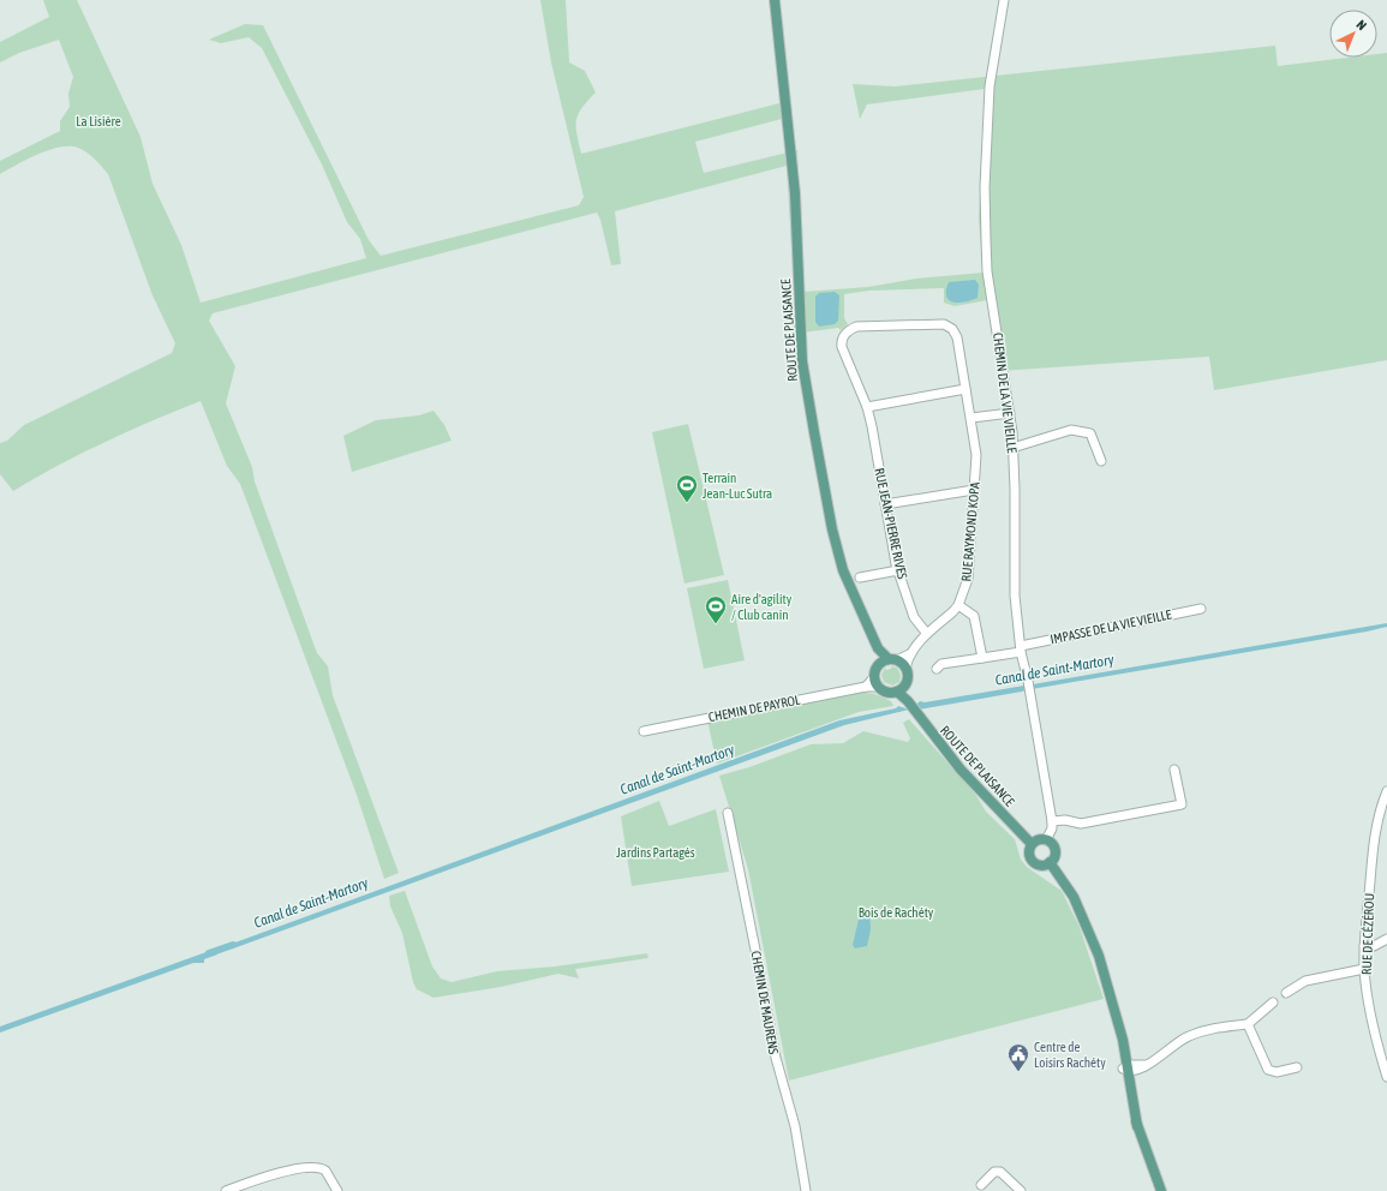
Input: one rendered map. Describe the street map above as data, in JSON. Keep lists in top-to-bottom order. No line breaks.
{"streets":{"main road":["ROUTE DE PLAISANCE"],"street":["CHEMIN DE LA VIE VIEILLE","RUE JEAN-PIERRE RIVES","RUE RAYMOND KOPA","IMPASSE DE LA VIE VIEILLE","CHEMIN DE PAYROL","RUE DE CÉZÉROU","CHEMIN DE MAURENS"]},"crossings":[["ROUTE DE PLAISANCE","CHEMIN DE LA VIE VIEILLE"],["ROUTE DE PLAISANCE","RUE RAYMOND KOPA"],["ROUTE DE PLAISANCE","CHEMIN DE PAYROL"],["CHEMIN DE LA VIE VIEILLE","IMPASSE DE LA VIE VIEILLE"],["RUE JEAN-PIERRE RIVES","RUE RAYMOND KOPA"],["RUE RAYMOND KOPA","CHEMIN DE PAYROL"]],"water":["Canal de Saint-Martory"],"parks":["La Lisière","Jardins Partagés","Bois de Rachéty"],"places":{"sports":["Terrain Jean-Luc Sutra","Aire d'agility / Club canin"],"public building":["Centre de Loisirs Rachéty"]},"north":"top right"}
